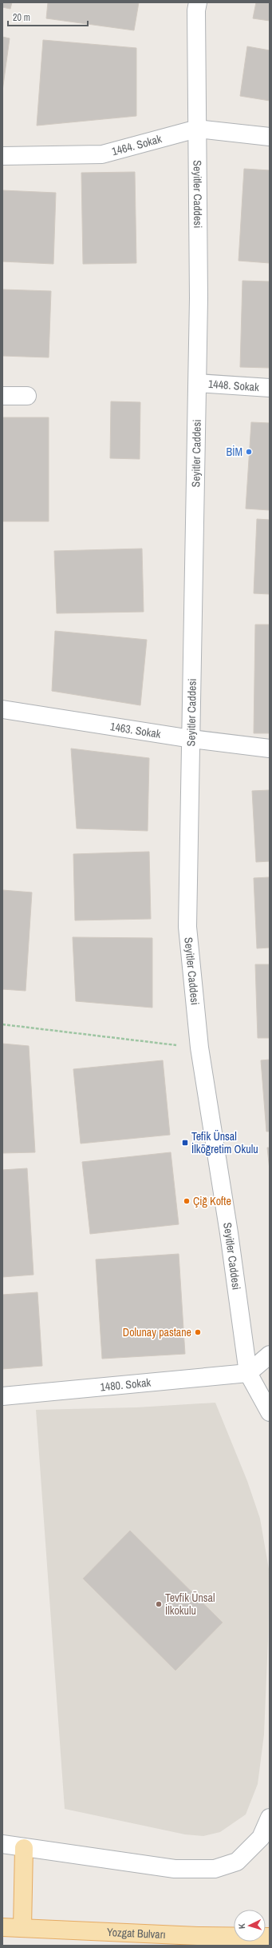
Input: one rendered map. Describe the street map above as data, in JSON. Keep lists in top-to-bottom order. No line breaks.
{"streets":{"main road":["Yozgat Bulvarı"],"street":["1464. Sokak","Seyitler Caddesi","1448. Sokak","1463. Sokak","1480. Sokak"]},"crossings":[["1464. Sokak","Seyitler Caddesi"],["Seyitler Caddesi","1448. Sokak"],["Seyitler Caddesi","1463. Sokak"],["Seyitler Caddesi","1480. Sokak"]],"places":{"other":["BİM","Çiğ Kofte","Dolunay pastane","Tevfik Ünsal İlkokulu"],"transit":["Tefik Ünsal İlköğretim Okulu"]},"scale_bar":"20 m","north":"left"}
